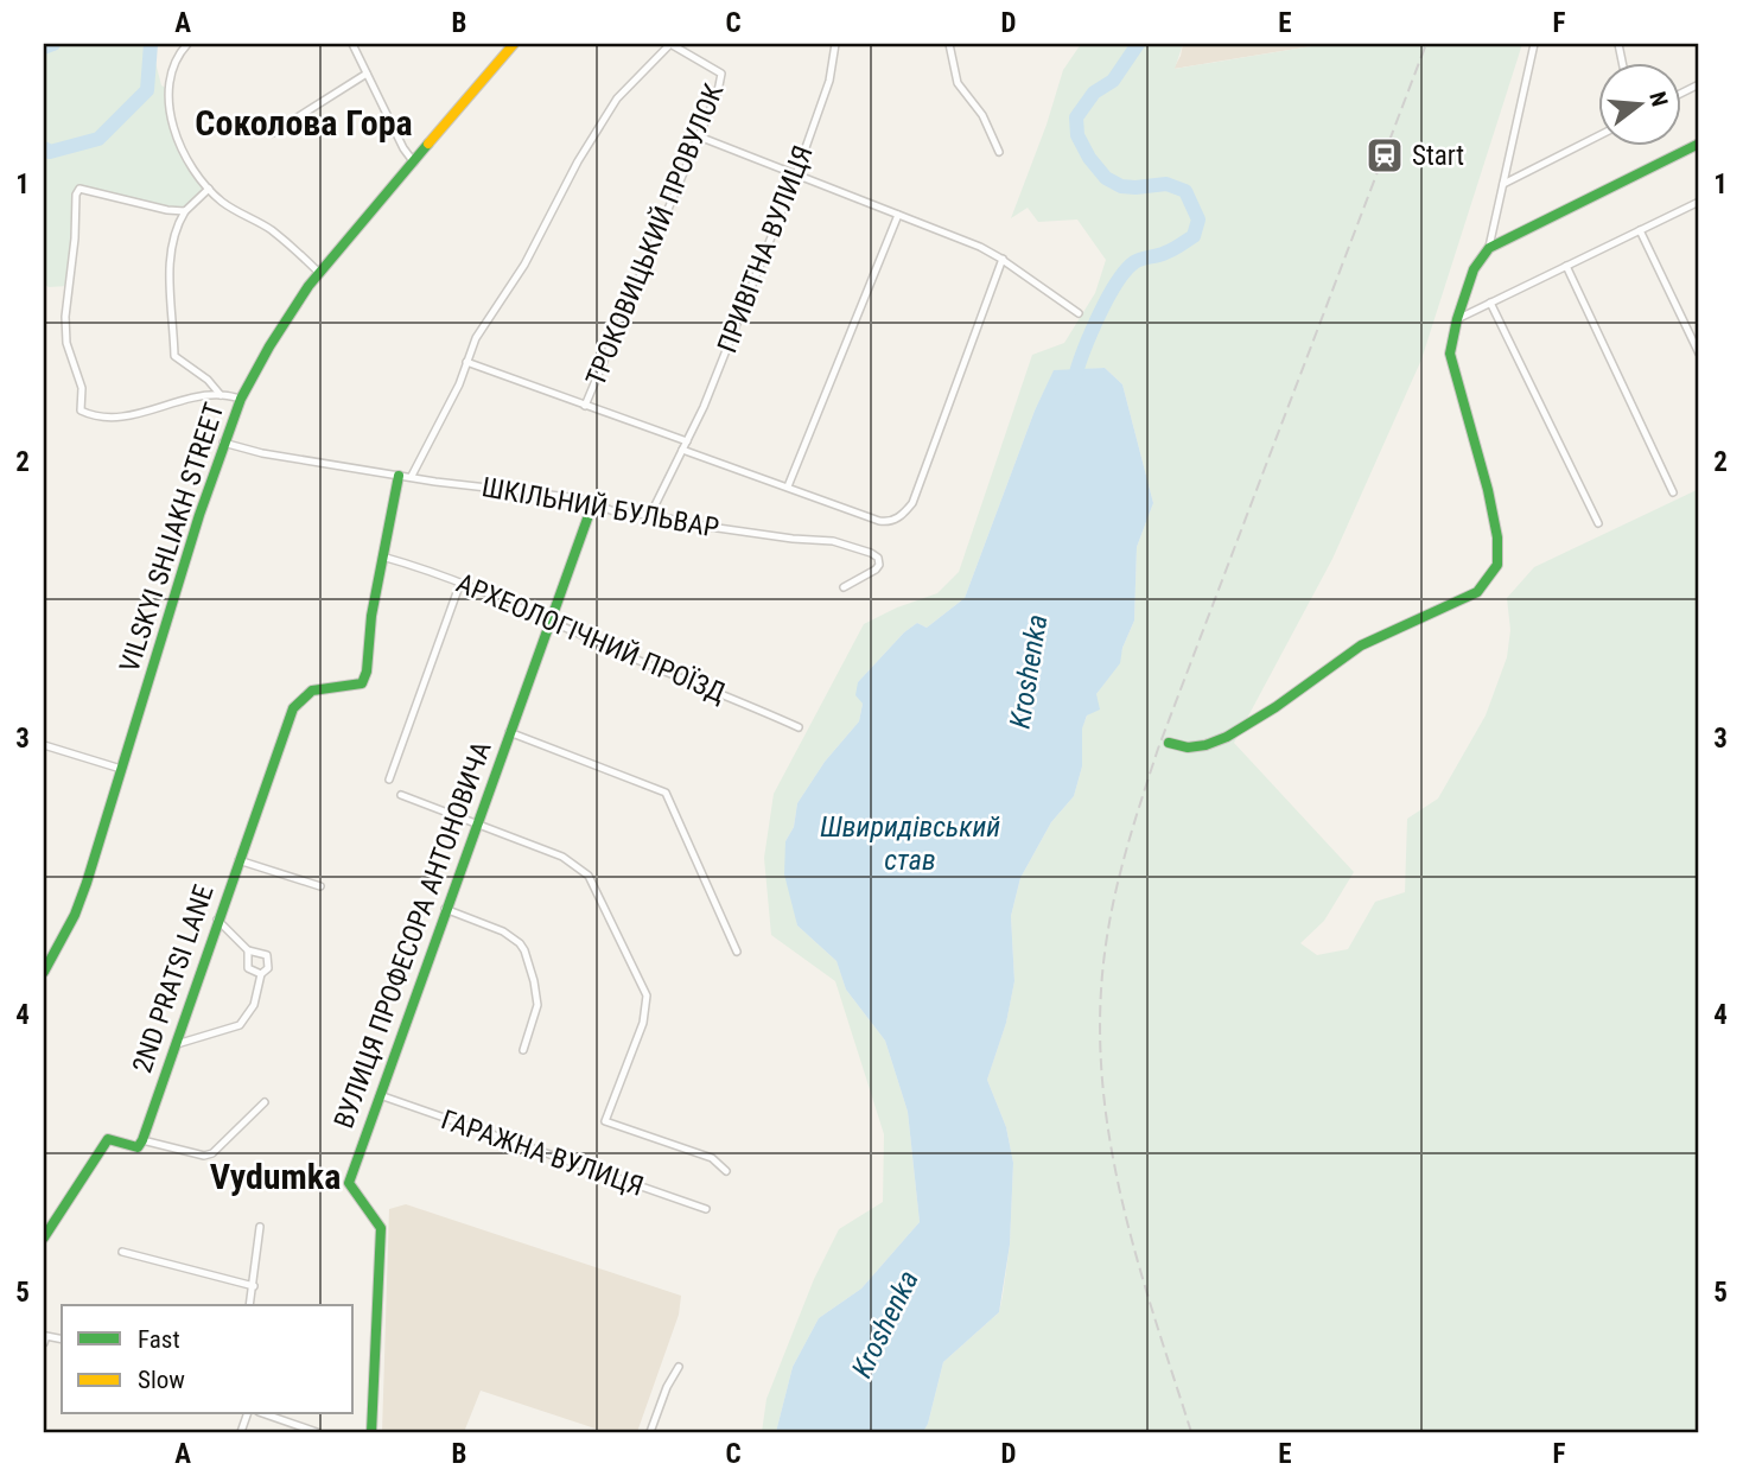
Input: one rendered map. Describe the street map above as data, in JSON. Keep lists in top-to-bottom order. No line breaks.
{"streets":{"street":["ТРОКОВИЦЬКИЙ ПРОВУЛОК","ПРИВІТНА ВУЛИЦЯ","ШКІЛЬНИЙ БУЛЬВАР","VILSKYI SHLIAKH STREET","АРХЕОЛОГІЧНИЙ ПРОЇЗД","ВУЛИЦЯ ПРОФЕСОРА АНТОНОВИЧА","2ND PRATSI LANE","ГАРАЖНА ВУЛИЦЯ"]},"crossings":[["ШКІЛЬНИЙ БУЛЬВАР","VILSKYI SHLIAKH STREET"],["ШКІЛЬНИЙ БУЛЬВАР","ВУЛИЦЯ ПРОФЕСОРА АНТОНОВИЧА"],["АРХЕОЛОГІЧНИЙ ПРОЇЗД","ВУЛИЦЯ ПРОФЕСОРА АНТОНОВИЧА"],["АРХЕОЛОГІЧНИЙ ПРОЇЗД","2ND PRATSI LANE"],["ВУЛИЦЯ ПРОФЕСОРА АНТОНОВИЧА","ГАРАЖНА ВУЛИЦЯ"]],"districts":["Соколова Гора","Vydumka"],"water":["Kroshenka","Швиридівський став"],"places":{"station":["Start"]},"legend":["Fast","Slow"],"north":"right","grid":{"columns":["A","B","C","D","E","F"],"rows":["1","2","3","4","5"]}}
